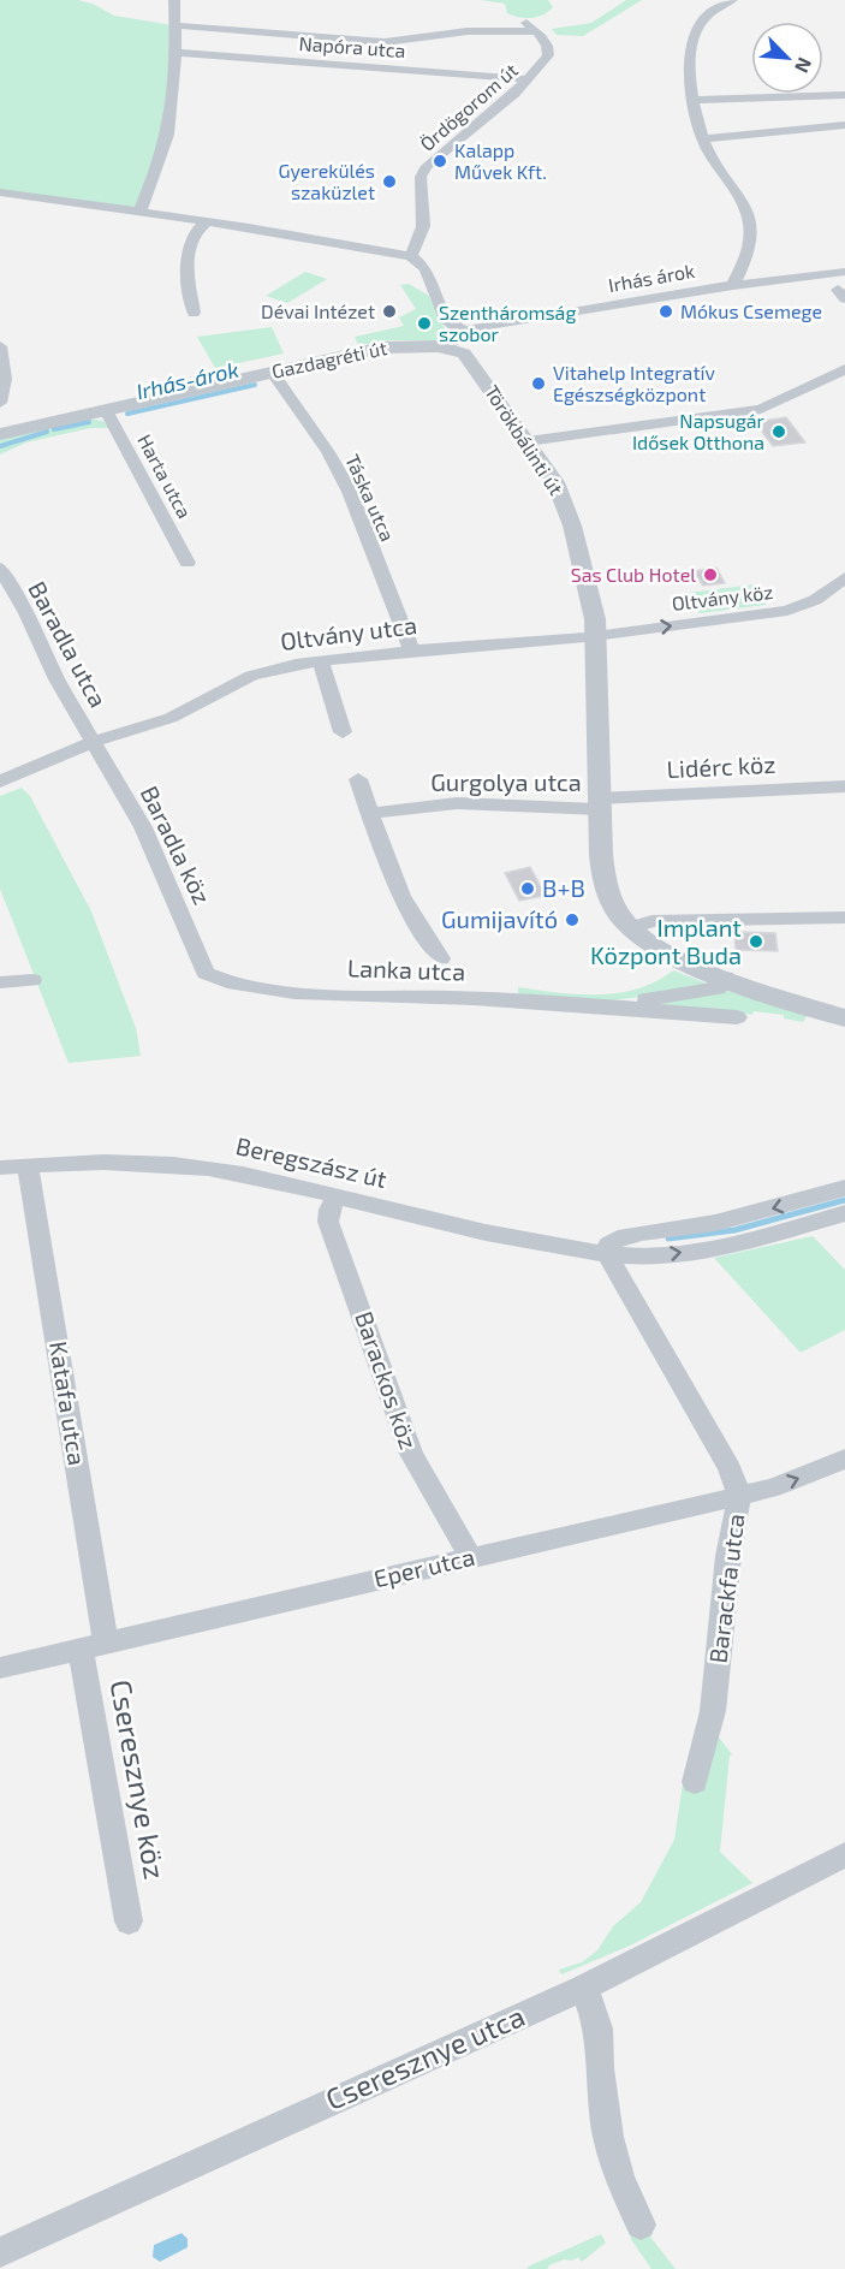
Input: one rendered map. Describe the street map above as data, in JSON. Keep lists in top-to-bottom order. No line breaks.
{"streets":{"street":["Napóra utca","Ördögorom út","Irhás árok","Gazdagréti út","Törökbálinti út","Harta utca","Táska utca","Oltvány köz","Oltvány utca","Baradla utca","Lidérc köz","Gurgolya utca","Baradla köz","Lanka utca","Beregszász út","Barackos köz","Katafa utca","Eper utca","Barackfa utca","Cseresznye köz","Cseresznye utca"]},"crossings":[["Napóra utca","Ördögorom út"],["Gazdagréti út","Törökbálinti út"],["Gazdagréti út","Harta utca"],["Gazdagréti út","Táska utca"],["Törökbálinti út","Oltvány köz"],["Törökbálinti út","Oltvány utca"],["Törökbálinti út","Lidérc köz"],["Törökbálinti út","Gurgolya utca"],["Törökbálinti út","Lanka utca"],["Táska utca","Oltvány utca"],["Oltvány köz","Oltvány utca"],["Oltvány utca","Baradla utca"],["Oltvány utca","Baradla köz"],["Baradla utca","Baradla köz"],["Lidérc köz","Gurgolya utca"],["Baradla köz","Lanka utca"],["Beregszász út","Barackos köz"],["Beregszász út","Katafa utca"],["Beregszász út","Barackfa utca"],["Barackos köz","Eper utca"],["Katafa utca","Eper utca"],["Katafa utca","Cseresznye köz"],["Eper utca","Barackfa utca"],["Eper utca","Cseresznye köz"]],"one_way":["Oltvány köz"],"water":["Irhás-árok"],"places":["Kalapp Művek Kft.","Gyerekülés szaküzlet","Dévai Intézet","Mókus Csemege","Szentháromság szobor","Vitahelp Integratív Egészségközpont","Napsugár Idősek Otthona","Sas Club Hotel","B+B","Gumijavító","Implant Központ Buda"],"north":"bottom right"}
